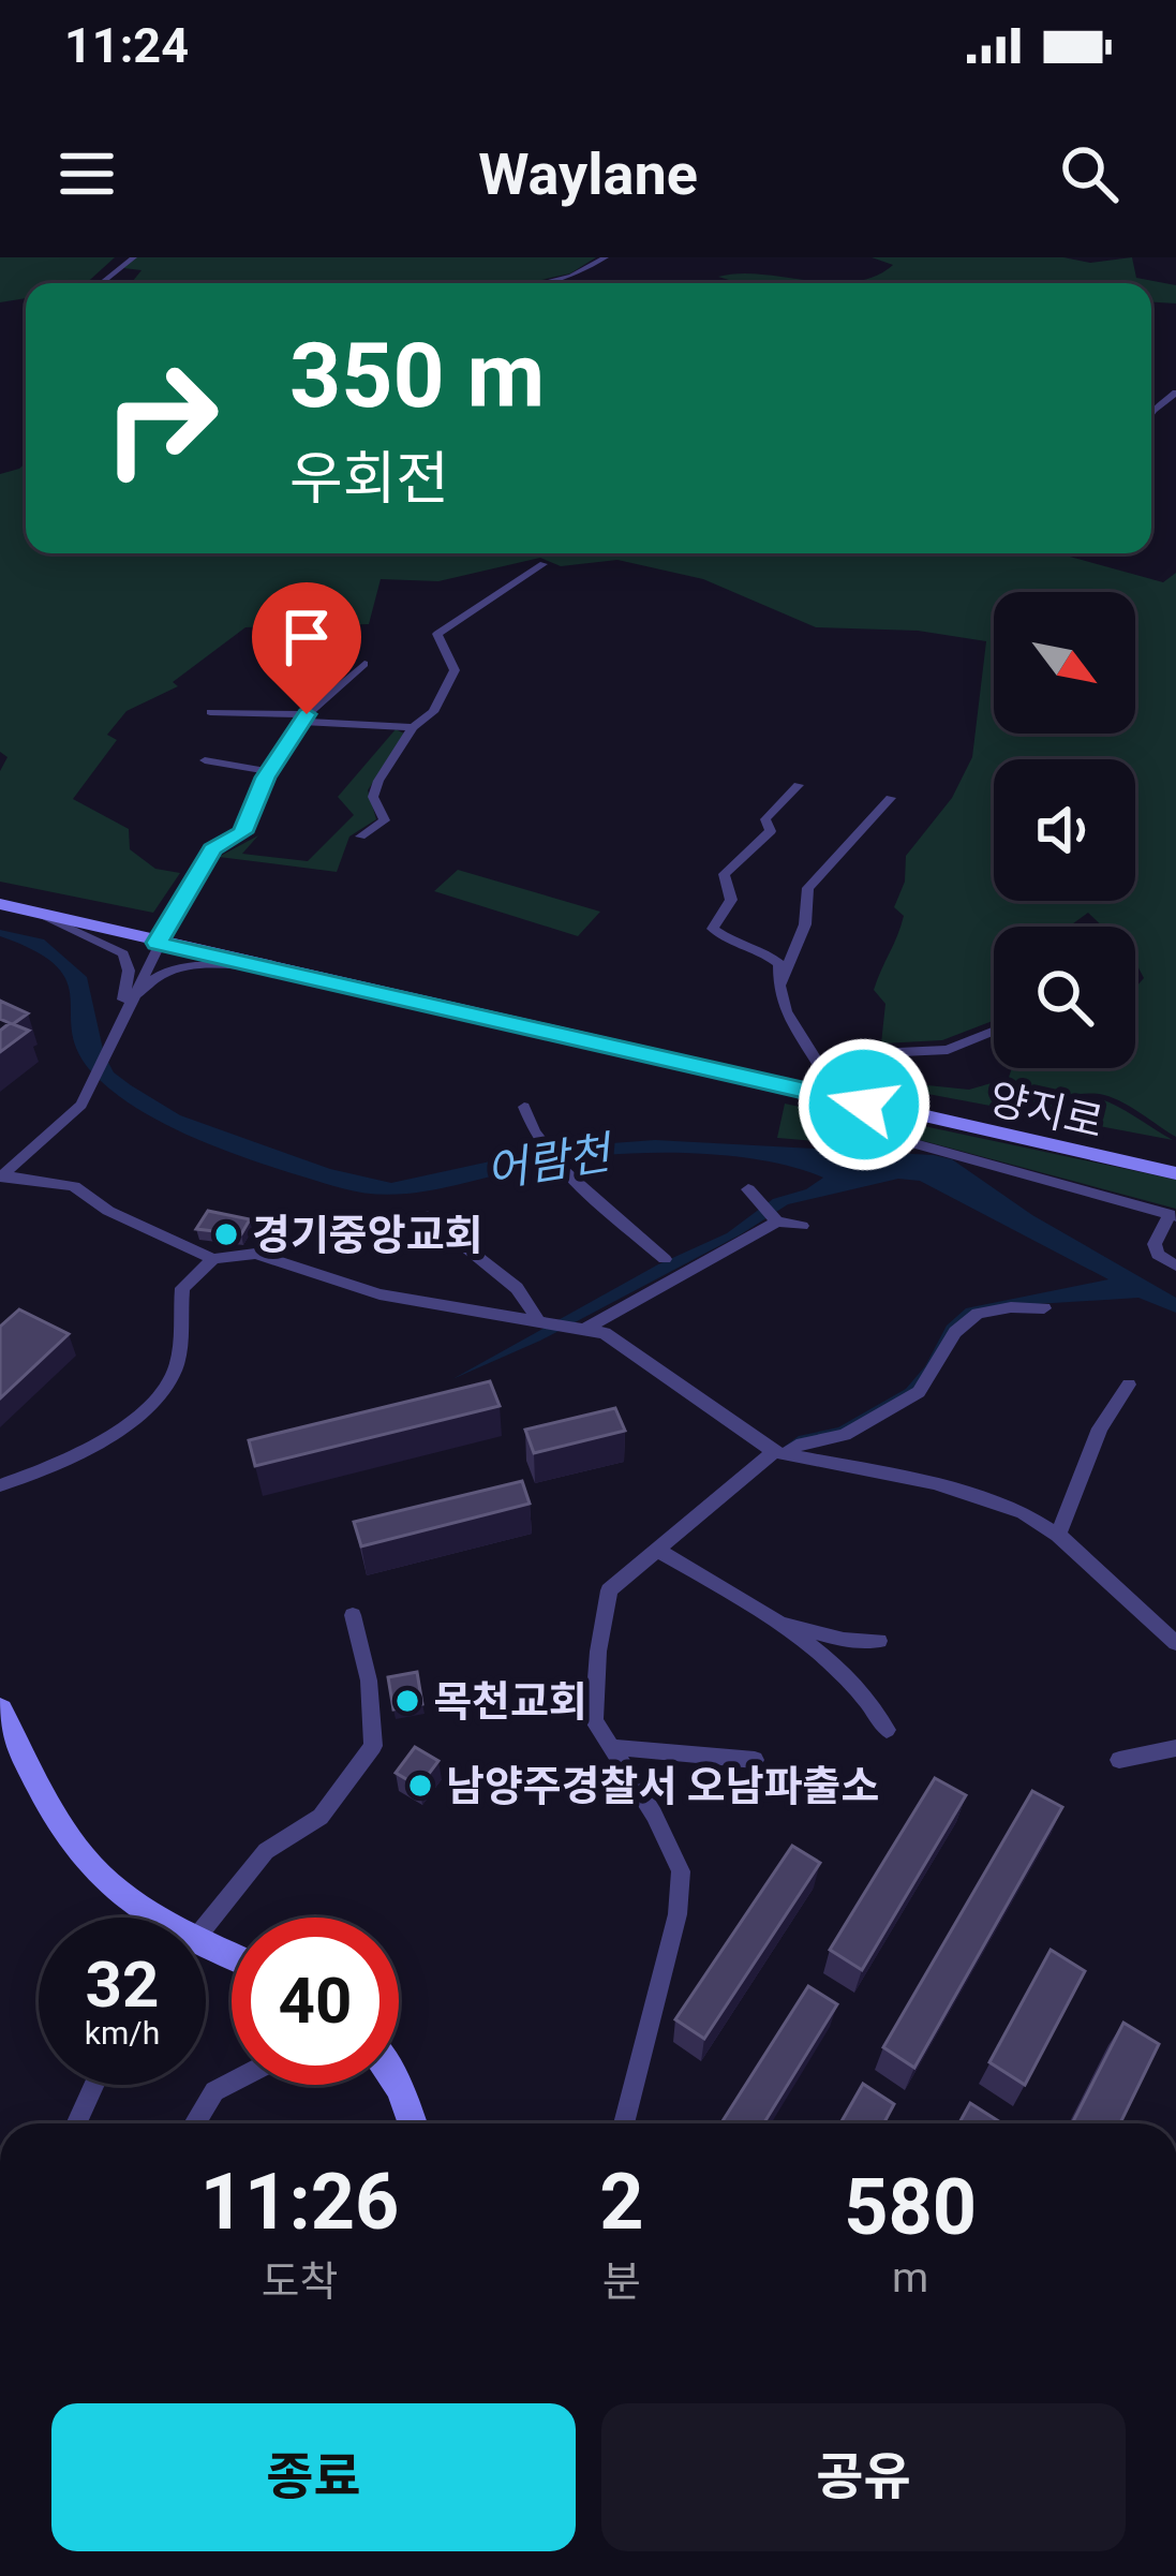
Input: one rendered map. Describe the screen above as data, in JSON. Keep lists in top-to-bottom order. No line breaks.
{"streets":{"street":["양지로"]},"water":["어람천"],"places":["경기중앙교회","목천교회","남양주경찰서 오남파출소"],"north":"bottom right","page":{"status":"11:24","header":"Waylane","turn":["350 m","우회전"],"speed":"32 km/h","limit":"40","eta":["11:26","도착","2","분","580","m"],"buttons":["종료","공유"]}}
